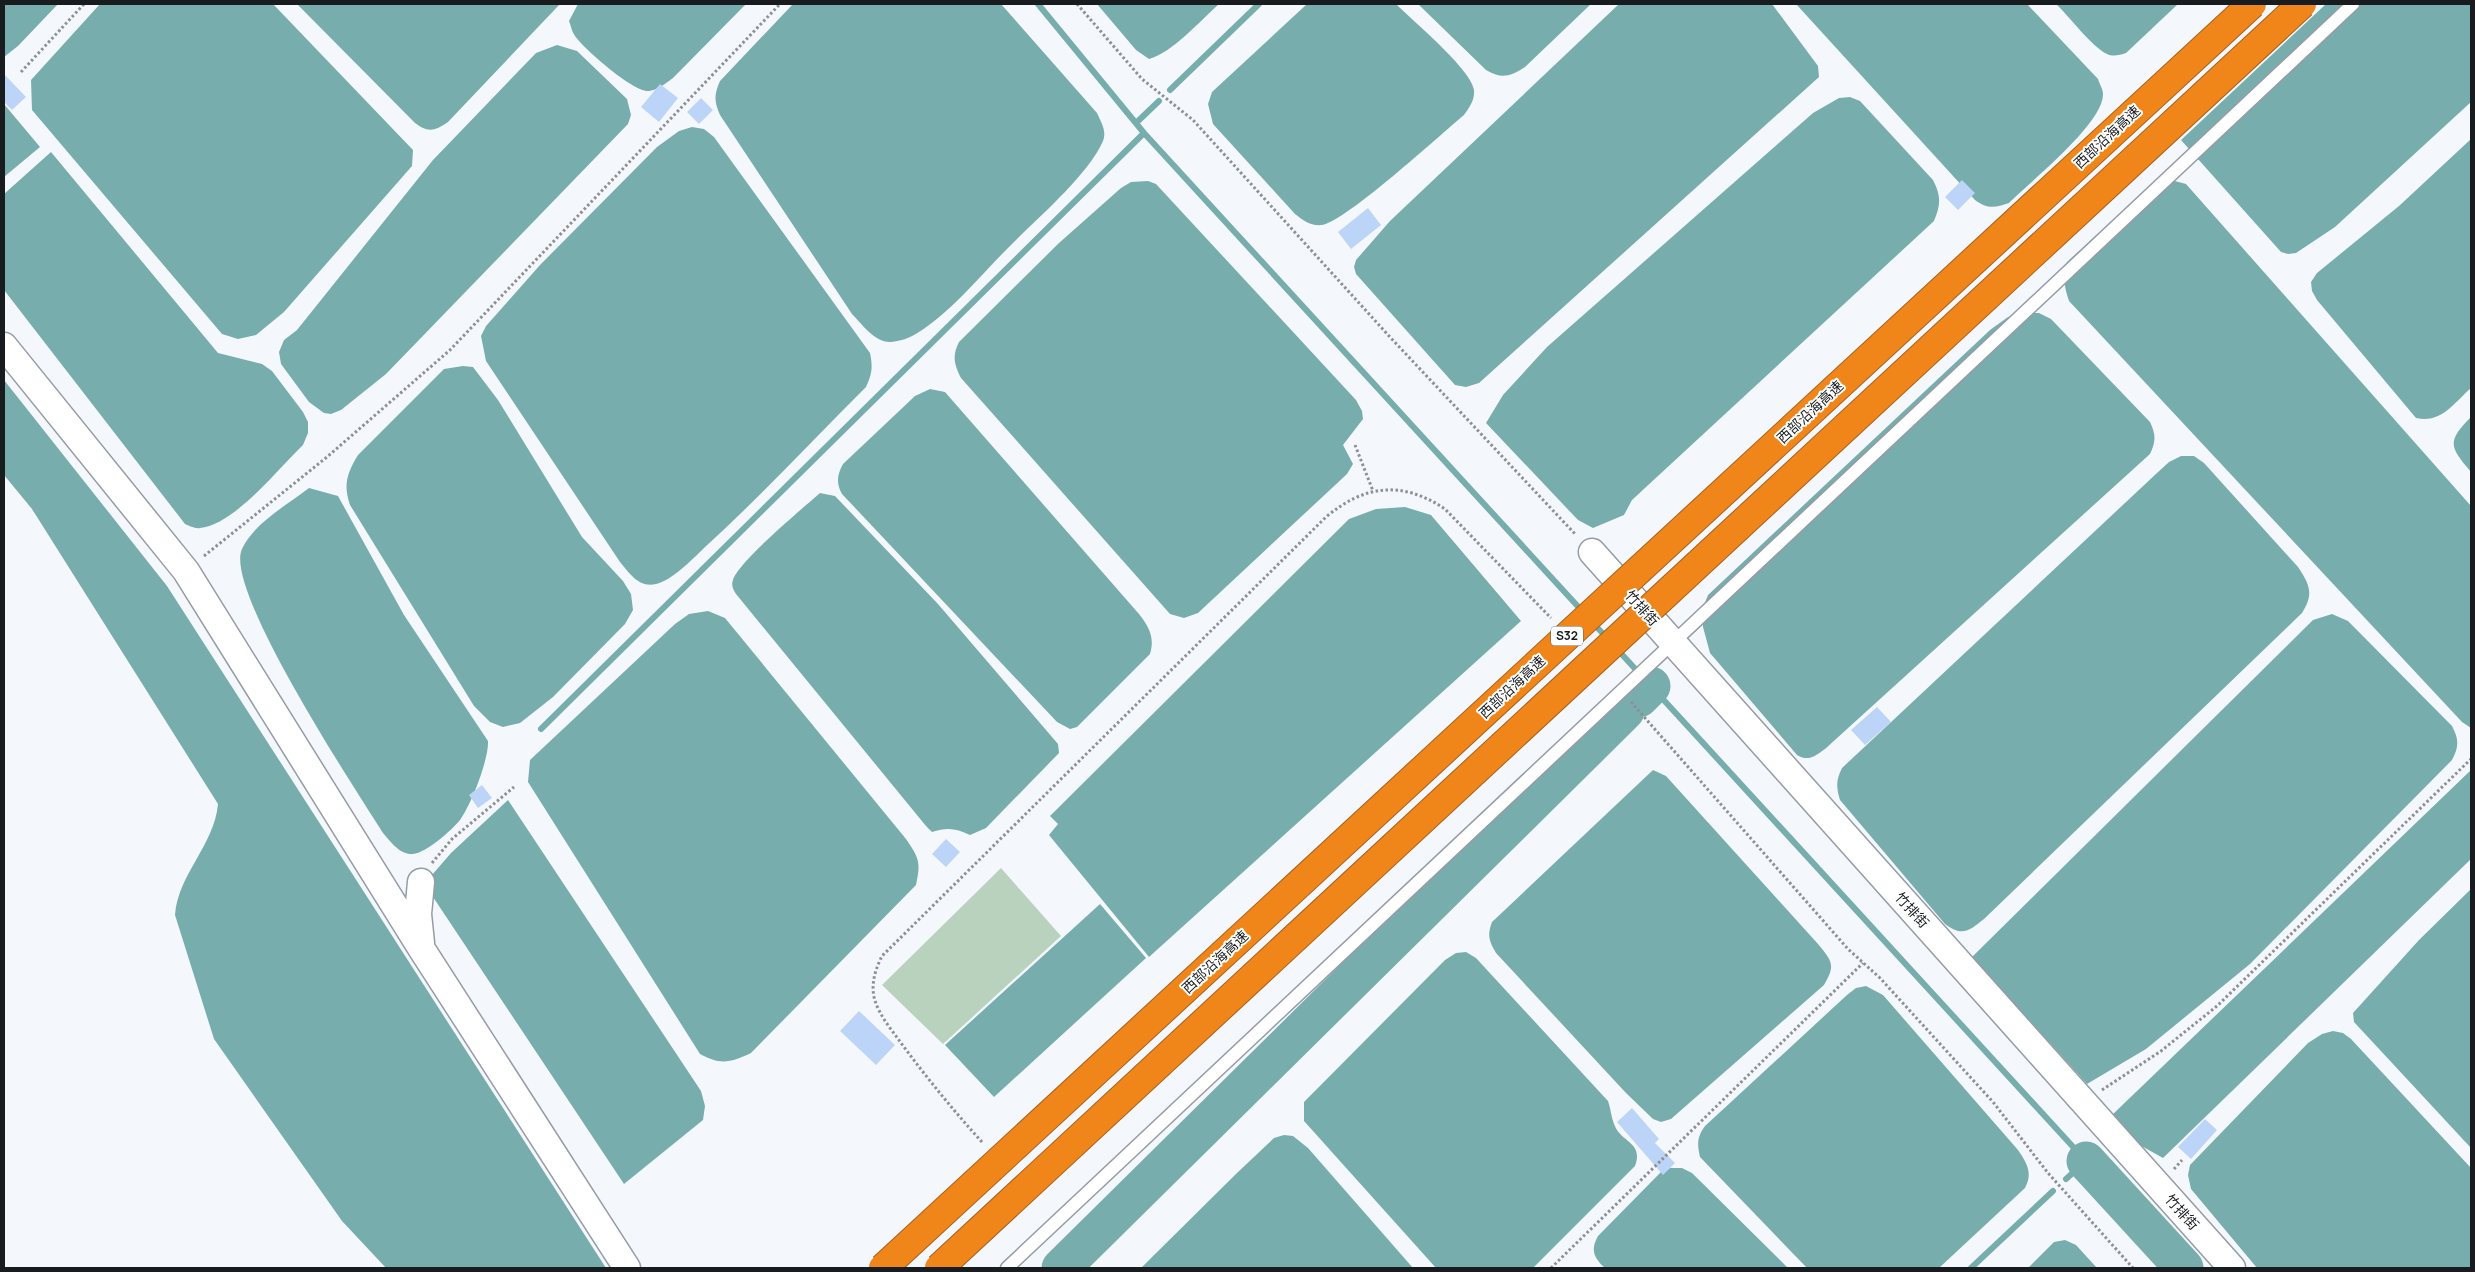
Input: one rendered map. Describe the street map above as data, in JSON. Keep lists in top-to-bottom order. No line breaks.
{"streets":{"highway":["西部沿海高速","S32"],"street":["竹排街"]}}
